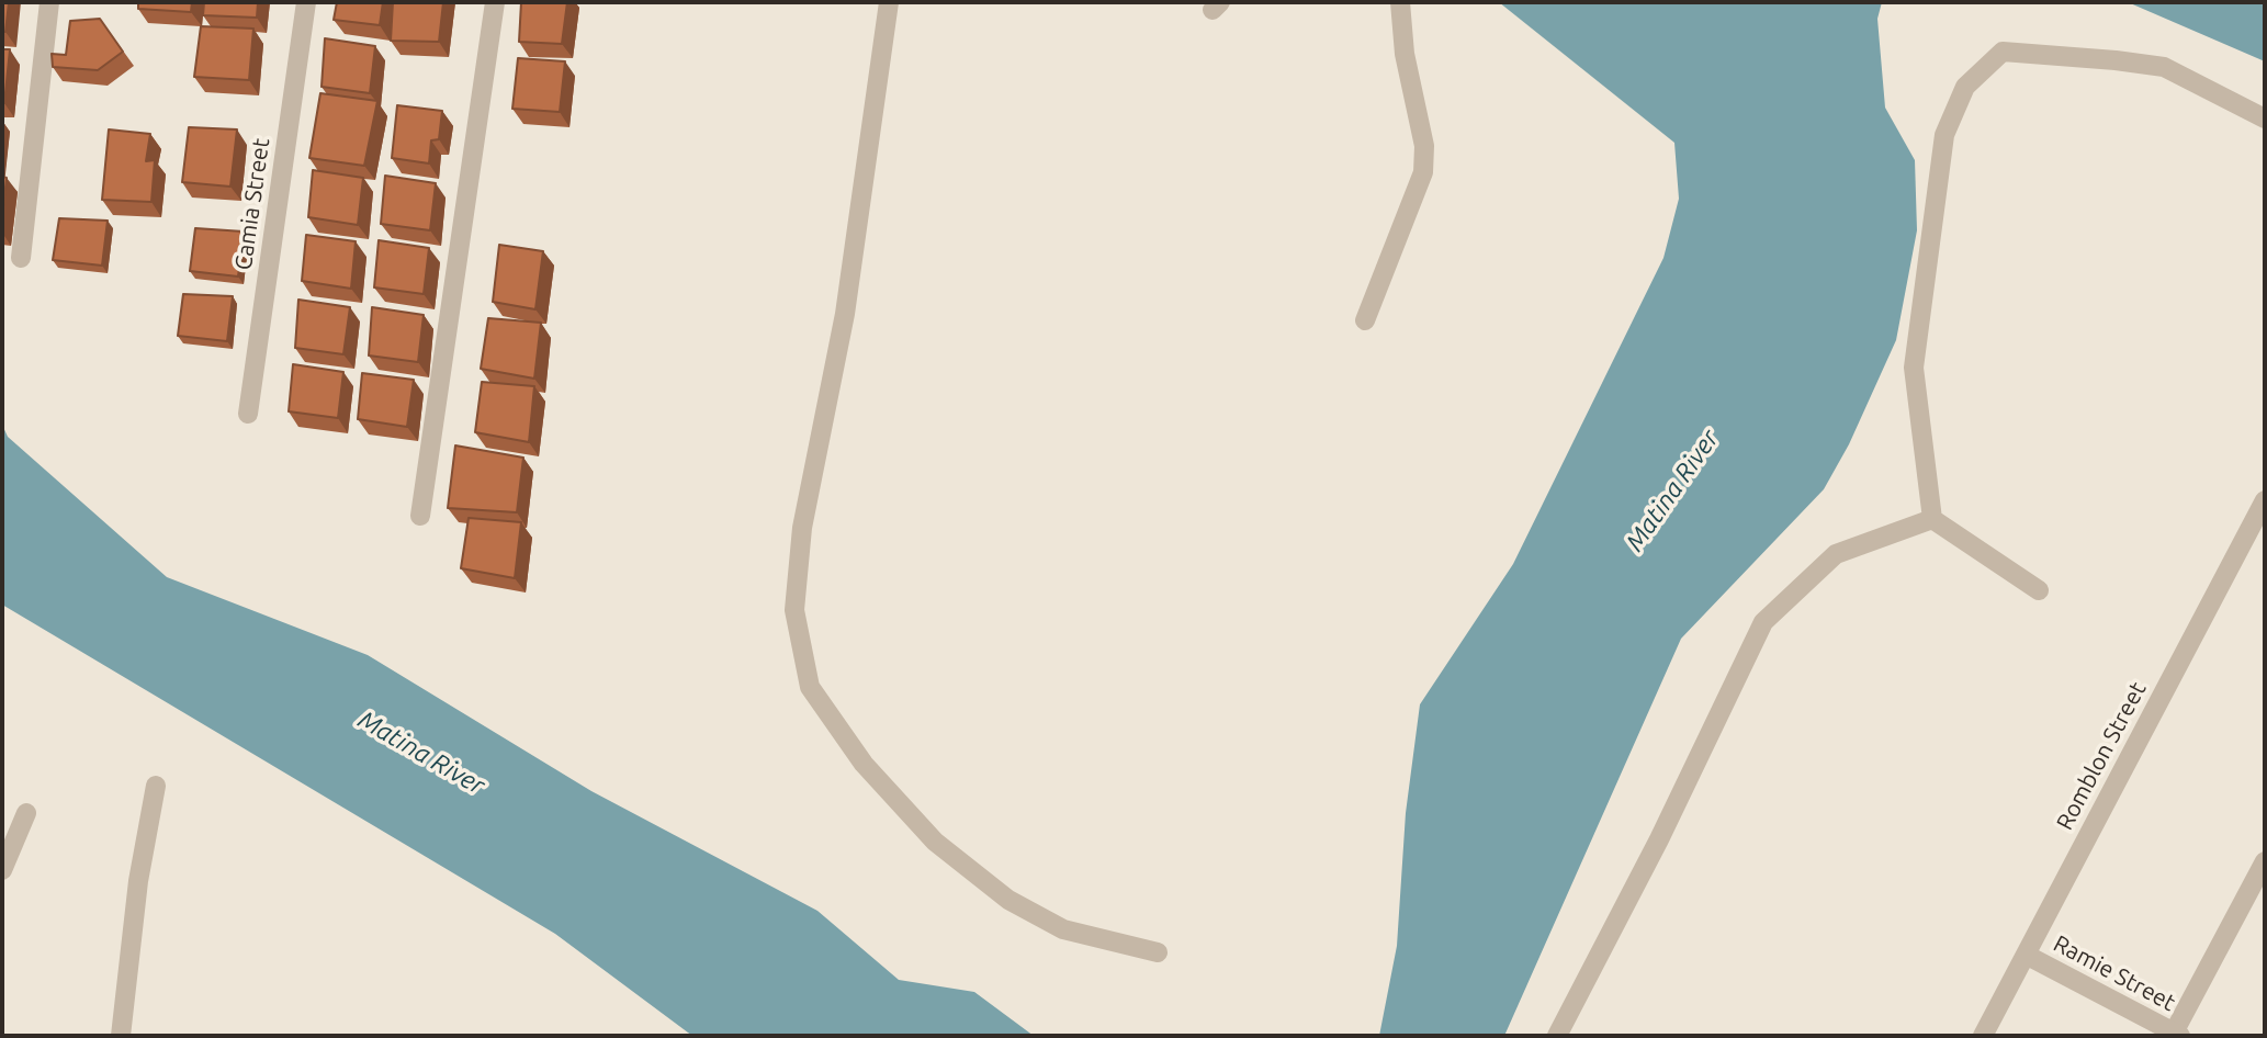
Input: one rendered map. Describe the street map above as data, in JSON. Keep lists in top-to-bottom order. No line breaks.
{"streets":{"street":["Camia Street","Romblon Street","Ramie Street"]},"crossings":[["Romblon Street","Ramie Street"]],"water":["Matina River"]}
